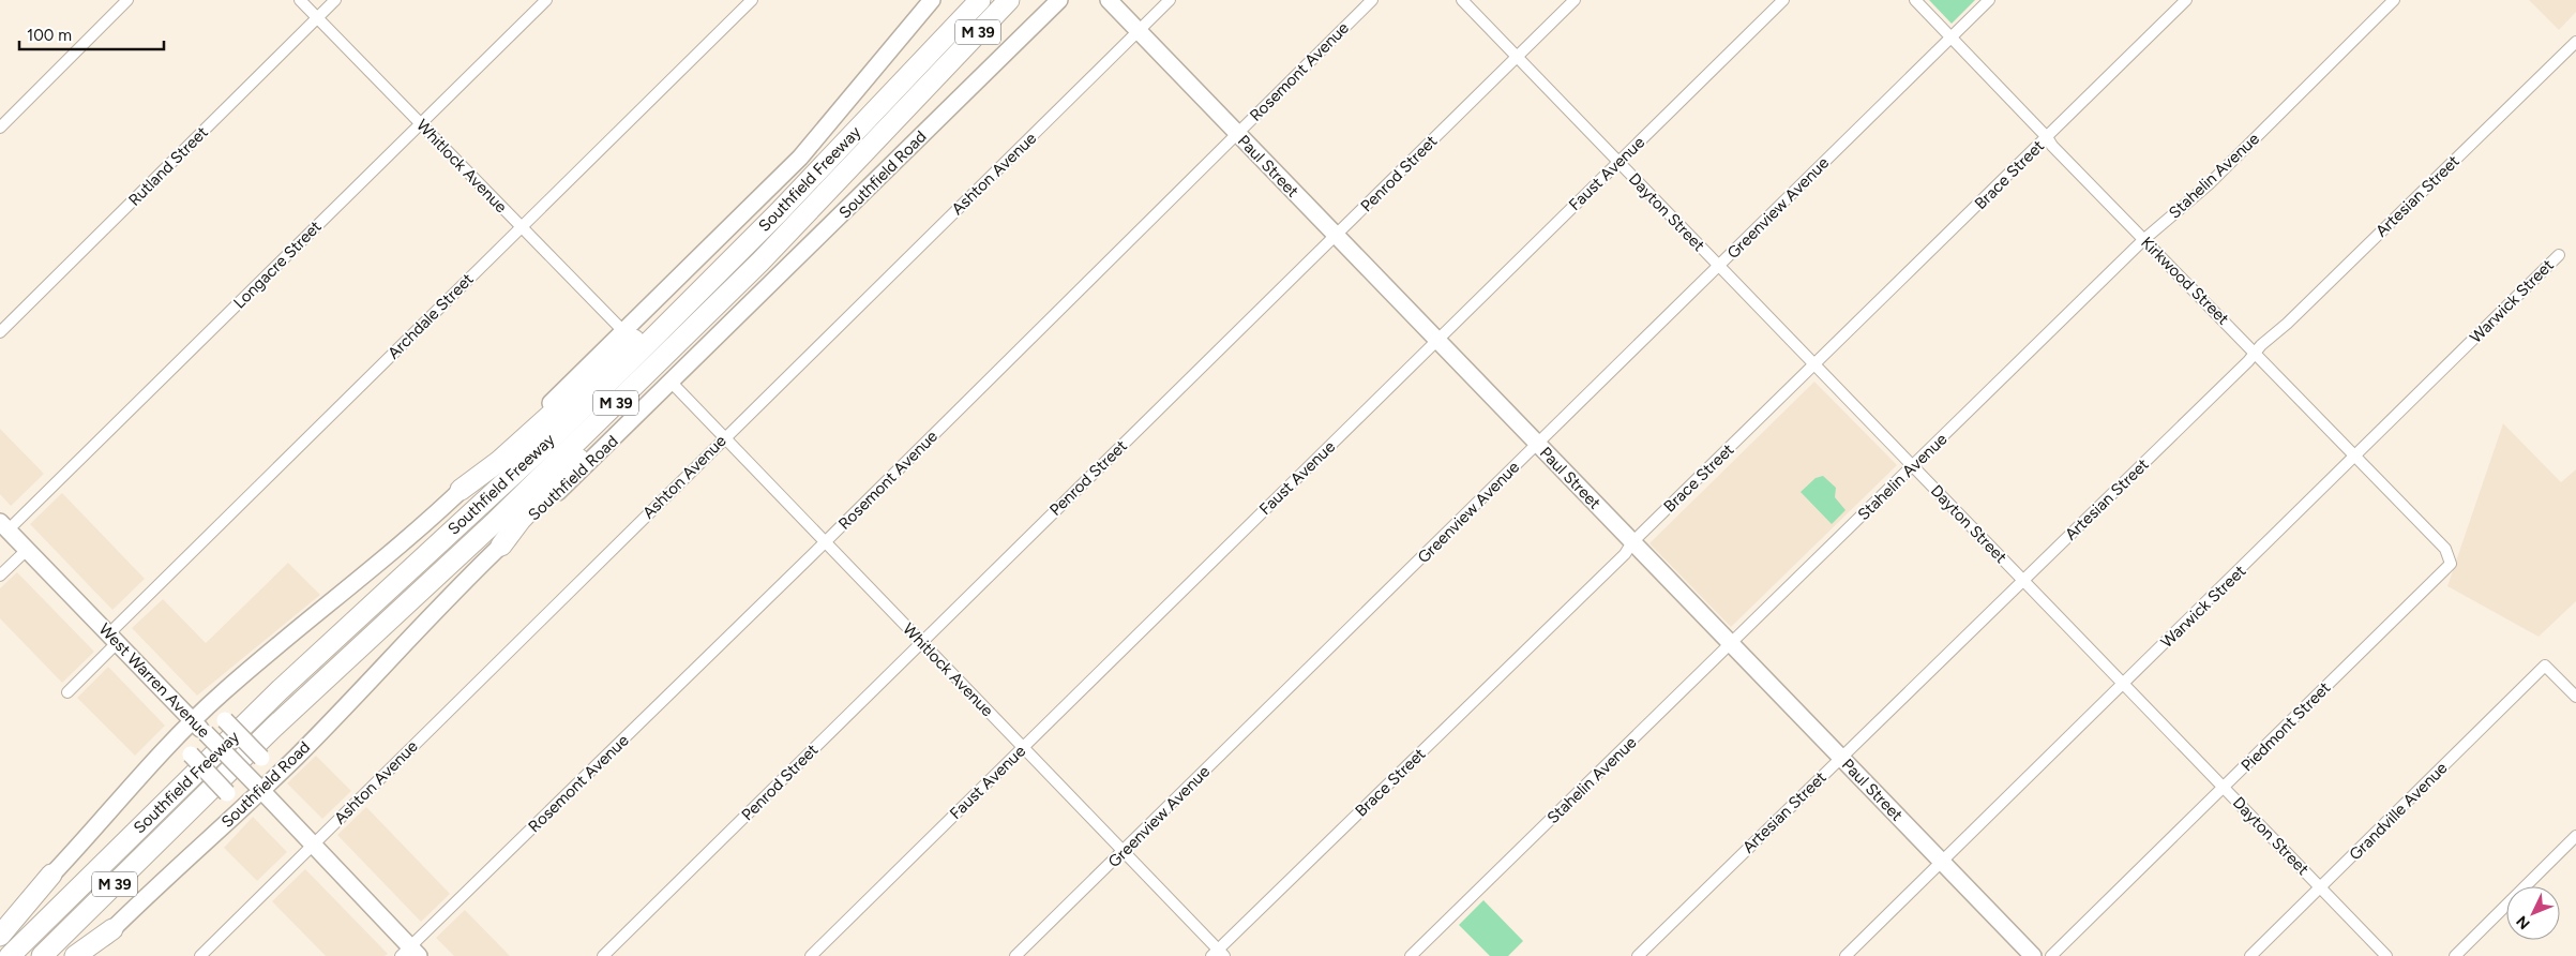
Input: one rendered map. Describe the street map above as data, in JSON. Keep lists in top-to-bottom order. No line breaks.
{"streets":{"highway":["M 39","Southfield Freeway"],"main road":["Paul Street","Southfield Road","West Warren Avenue"],"street":["Rosemont Avenue","Rutland Street","Whitlock Avenue","Ashton Avenue","Penrod Street","Faust Avenue","Brace Street","Stahelin Avenue","Artesian Street","Greenview Avenue","Dayton Street","Longacre Street","Kirkwood Street","Warwick Street","Archdale Street","Piedmont Street","Grandville Avenue"]},"crossings":[["Rosemont Avenue","Whitlock Avenue"],["Rosemont Avenue","Paul Street"],["Rosemont Avenue","West Warren Avenue"],["Rutland Street","Whitlock Avenue"],["Whitlock Avenue","Ashton Avenue"],["Whitlock Avenue","Penrod Street"],["Whitlock Avenue","Faust Avenue"],["Whitlock Avenue","Southfield Road"],["Whitlock Avenue","Brace Street"],["Whitlock Avenue","Greenview Avenue"],["Whitlock Avenue","Longacre Street"],["Whitlock Avenue","Archdale Street"],["Paul Street","Ashton Avenue"],["Paul Street","Penrod Street"],["Paul Street","Faust Avenue"],["Paul Street","Brace Street"],["Paul Street","Stahelin Avenue"],["Paul Street","Artesian Street"],["Paul Street","Greenview Avenue"],["Paul Street","Warwick Street"],["Ashton Avenue","West Warren Avenue"],["Penrod Street","Dayton Street"],["Faust Avenue","Dayton Street"],["Southfield Road","West Warren Avenue"],["Brace Street","Dayton Street"],["Brace Street","Kirkwood Street"],["Stahelin Avenue","Dayton Street"],["Stahelin Avenue","Kirkwood Street"],["Artesian Street","Dayton Street"],["Artesian Street","Kirkwood Street"],["Greenview Avenue","Dayton Street"],["Greenview Avenue","Kirkwood Street"],["Dayton Street","Warwick Street"],["Dayton Street","Piedmont Street"],["Dayton Street","Grandville Avenue"],["Longacre Street","West Warren Avenue"],["Kirkwood Street","Warwick Street"],["Kirkwood Street","Piedmont Street"],["Archdale Street","West Warren Avenue"]],"scale_bar":"100 m","north":"bottom left"}
